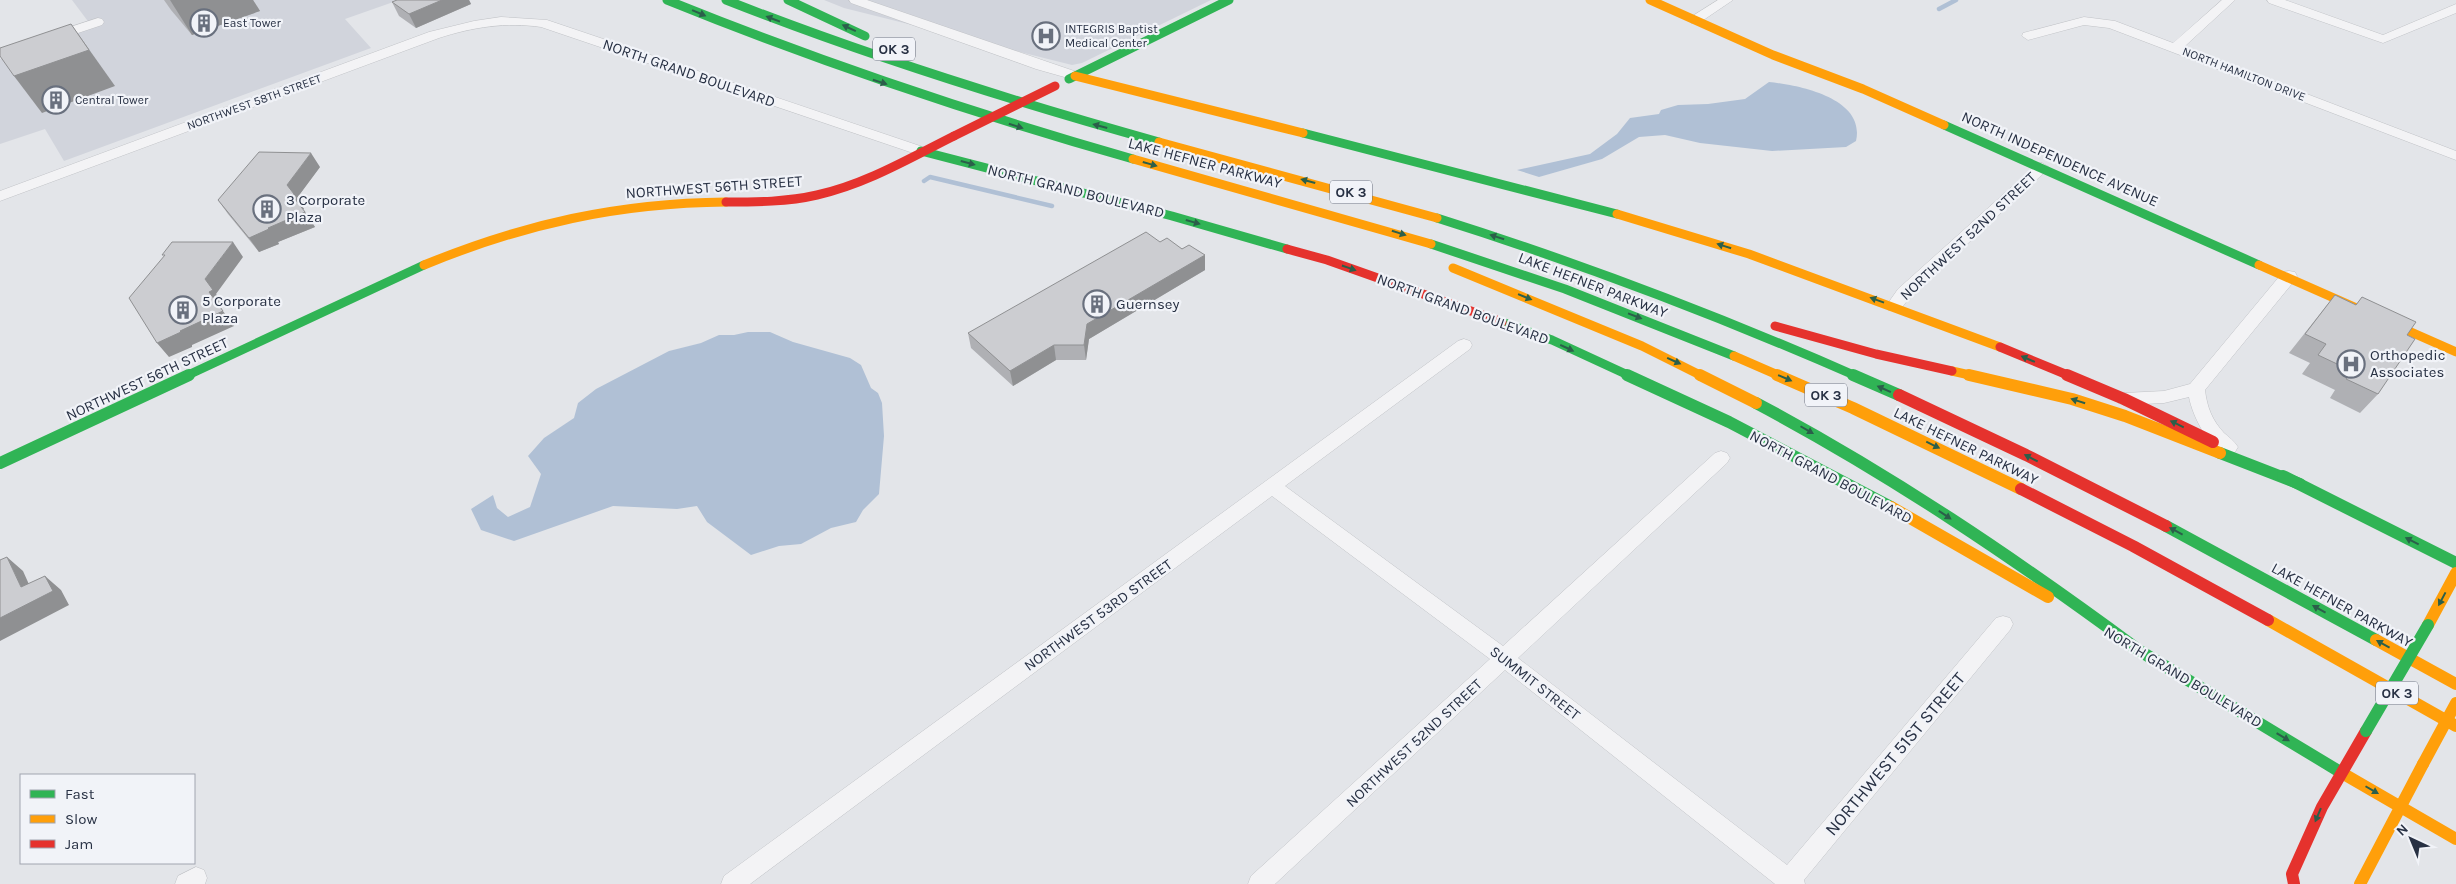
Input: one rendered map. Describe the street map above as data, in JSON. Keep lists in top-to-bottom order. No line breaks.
{"streets":{"main road":["OK 3","NORTH GRAND BOULEVARD","NORTH INDEPENDENCE AVENUE","LAKE HEFNER PARKWAY","NORTHWEST 56TH STREET"],"street":["NORTH HAMILTON DRIVE","NORTHWEST 58TH STREET","NORTHWEST 52ND STREET","NORTHWEST 53RD STREET","SUMMIT STREET","NORTHWEST 51ST STREET"]},"crossings":[["OK 3","LAKE HEFNER PARKWAY"],["NORTH GRAND BOULEVARD","NORTHWEST 58TH STREET"],["NORTH GRAND BOULEVARD","NORTHWEST 56TH STREET"],["NORTH INDEPENDENCE AVENUE","NORTHWEST 52ND STREET"],["NORTHWEST 52ND STREET","SUMMIT STREET"],["NORTHWEST 53RD STREET","SUMMIT STREET"],["SUMMIT STREET","NORTHWEST 51ST STREET"]],"one_way":["NORTH GRAND BOULEVARD"],"places":{"building":["East Tower","Central Tower","3 Corporate Plaza","Guernsey","5 Corporate Plaza"],"hospital":["INTEGRIS Baptist Medical Center","Orthopedic Associates"]},"legend":["Fast","Slow","Jam"],"north":"top left"}
